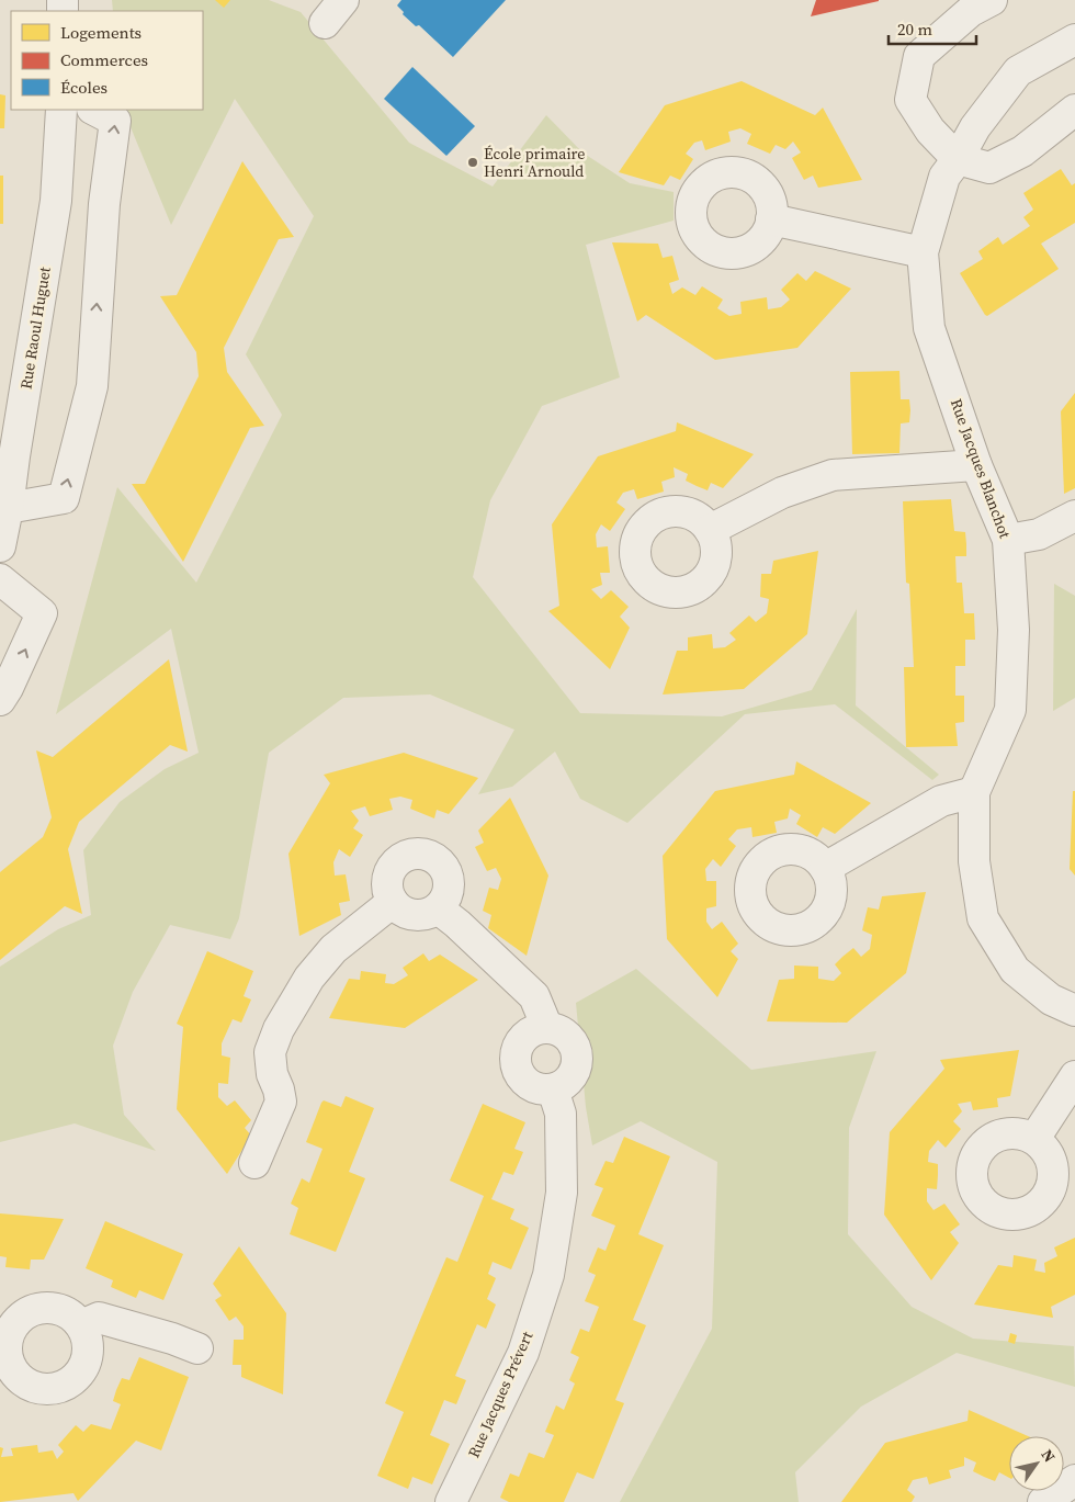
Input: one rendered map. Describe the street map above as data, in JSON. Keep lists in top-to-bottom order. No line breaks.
{"streets":{"street":["Rue Raoul Huguet","Rue Jacques Blanchot","Rue Jacques Prévert"]},"places":["École primaire Henri Arnould"],"legend":["Logements","Commerces","Écoles"],"scale_bar":"20 m","north":"top right"}
